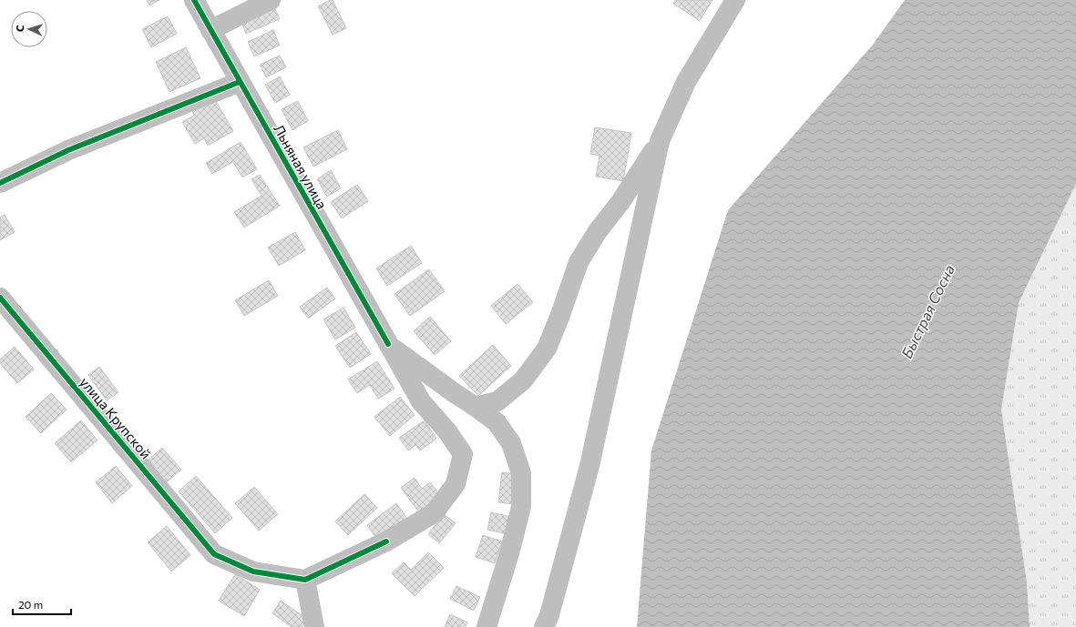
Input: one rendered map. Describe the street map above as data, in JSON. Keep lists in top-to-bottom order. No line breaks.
{"streets":{"street":["Льняная улица","улица Крупской"]},"crossings":[["Льняная улица","улица Крупской"]],"water":["Быстрая Сосна"],"scale_bar":"20 m","north":"left"}
